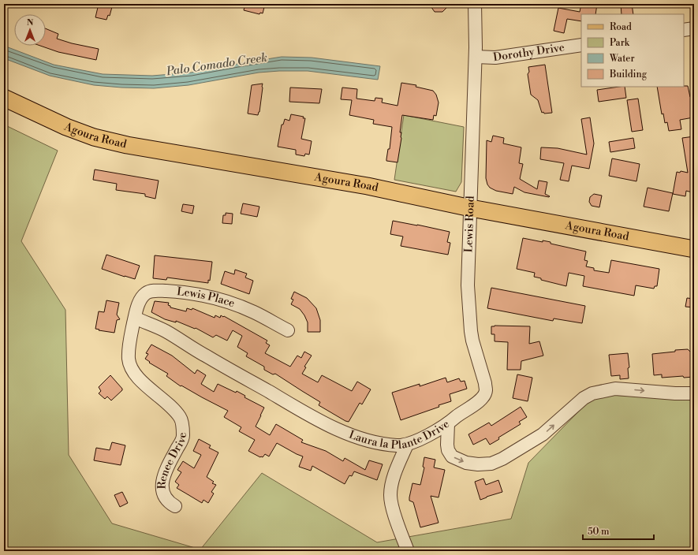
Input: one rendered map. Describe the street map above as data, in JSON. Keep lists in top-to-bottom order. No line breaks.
{"streets":{"main road":["Agoura Road"],"street":["Dorothy Drive","Lewis Road","Lewis Place","Laura la Plante Drive","Renee Drive"]},"crossings":[["Dorothy Drive","Lewis Road"],["Agoura Road","Lewis Road"],["Lewis Road","Laura la Plante Drive"],["Lewis Place","Laura la Plante Drive"],["Lewis Place","Renee Drive"],["Laura la Plante Drive","Renee Drive"]],"one_way":["Laura la Plante Drive"],"water":["Palo Comado Creek"],"legend":["Road","Park","Water","Building"],"scale_bar":"50 m","north":"top"}
